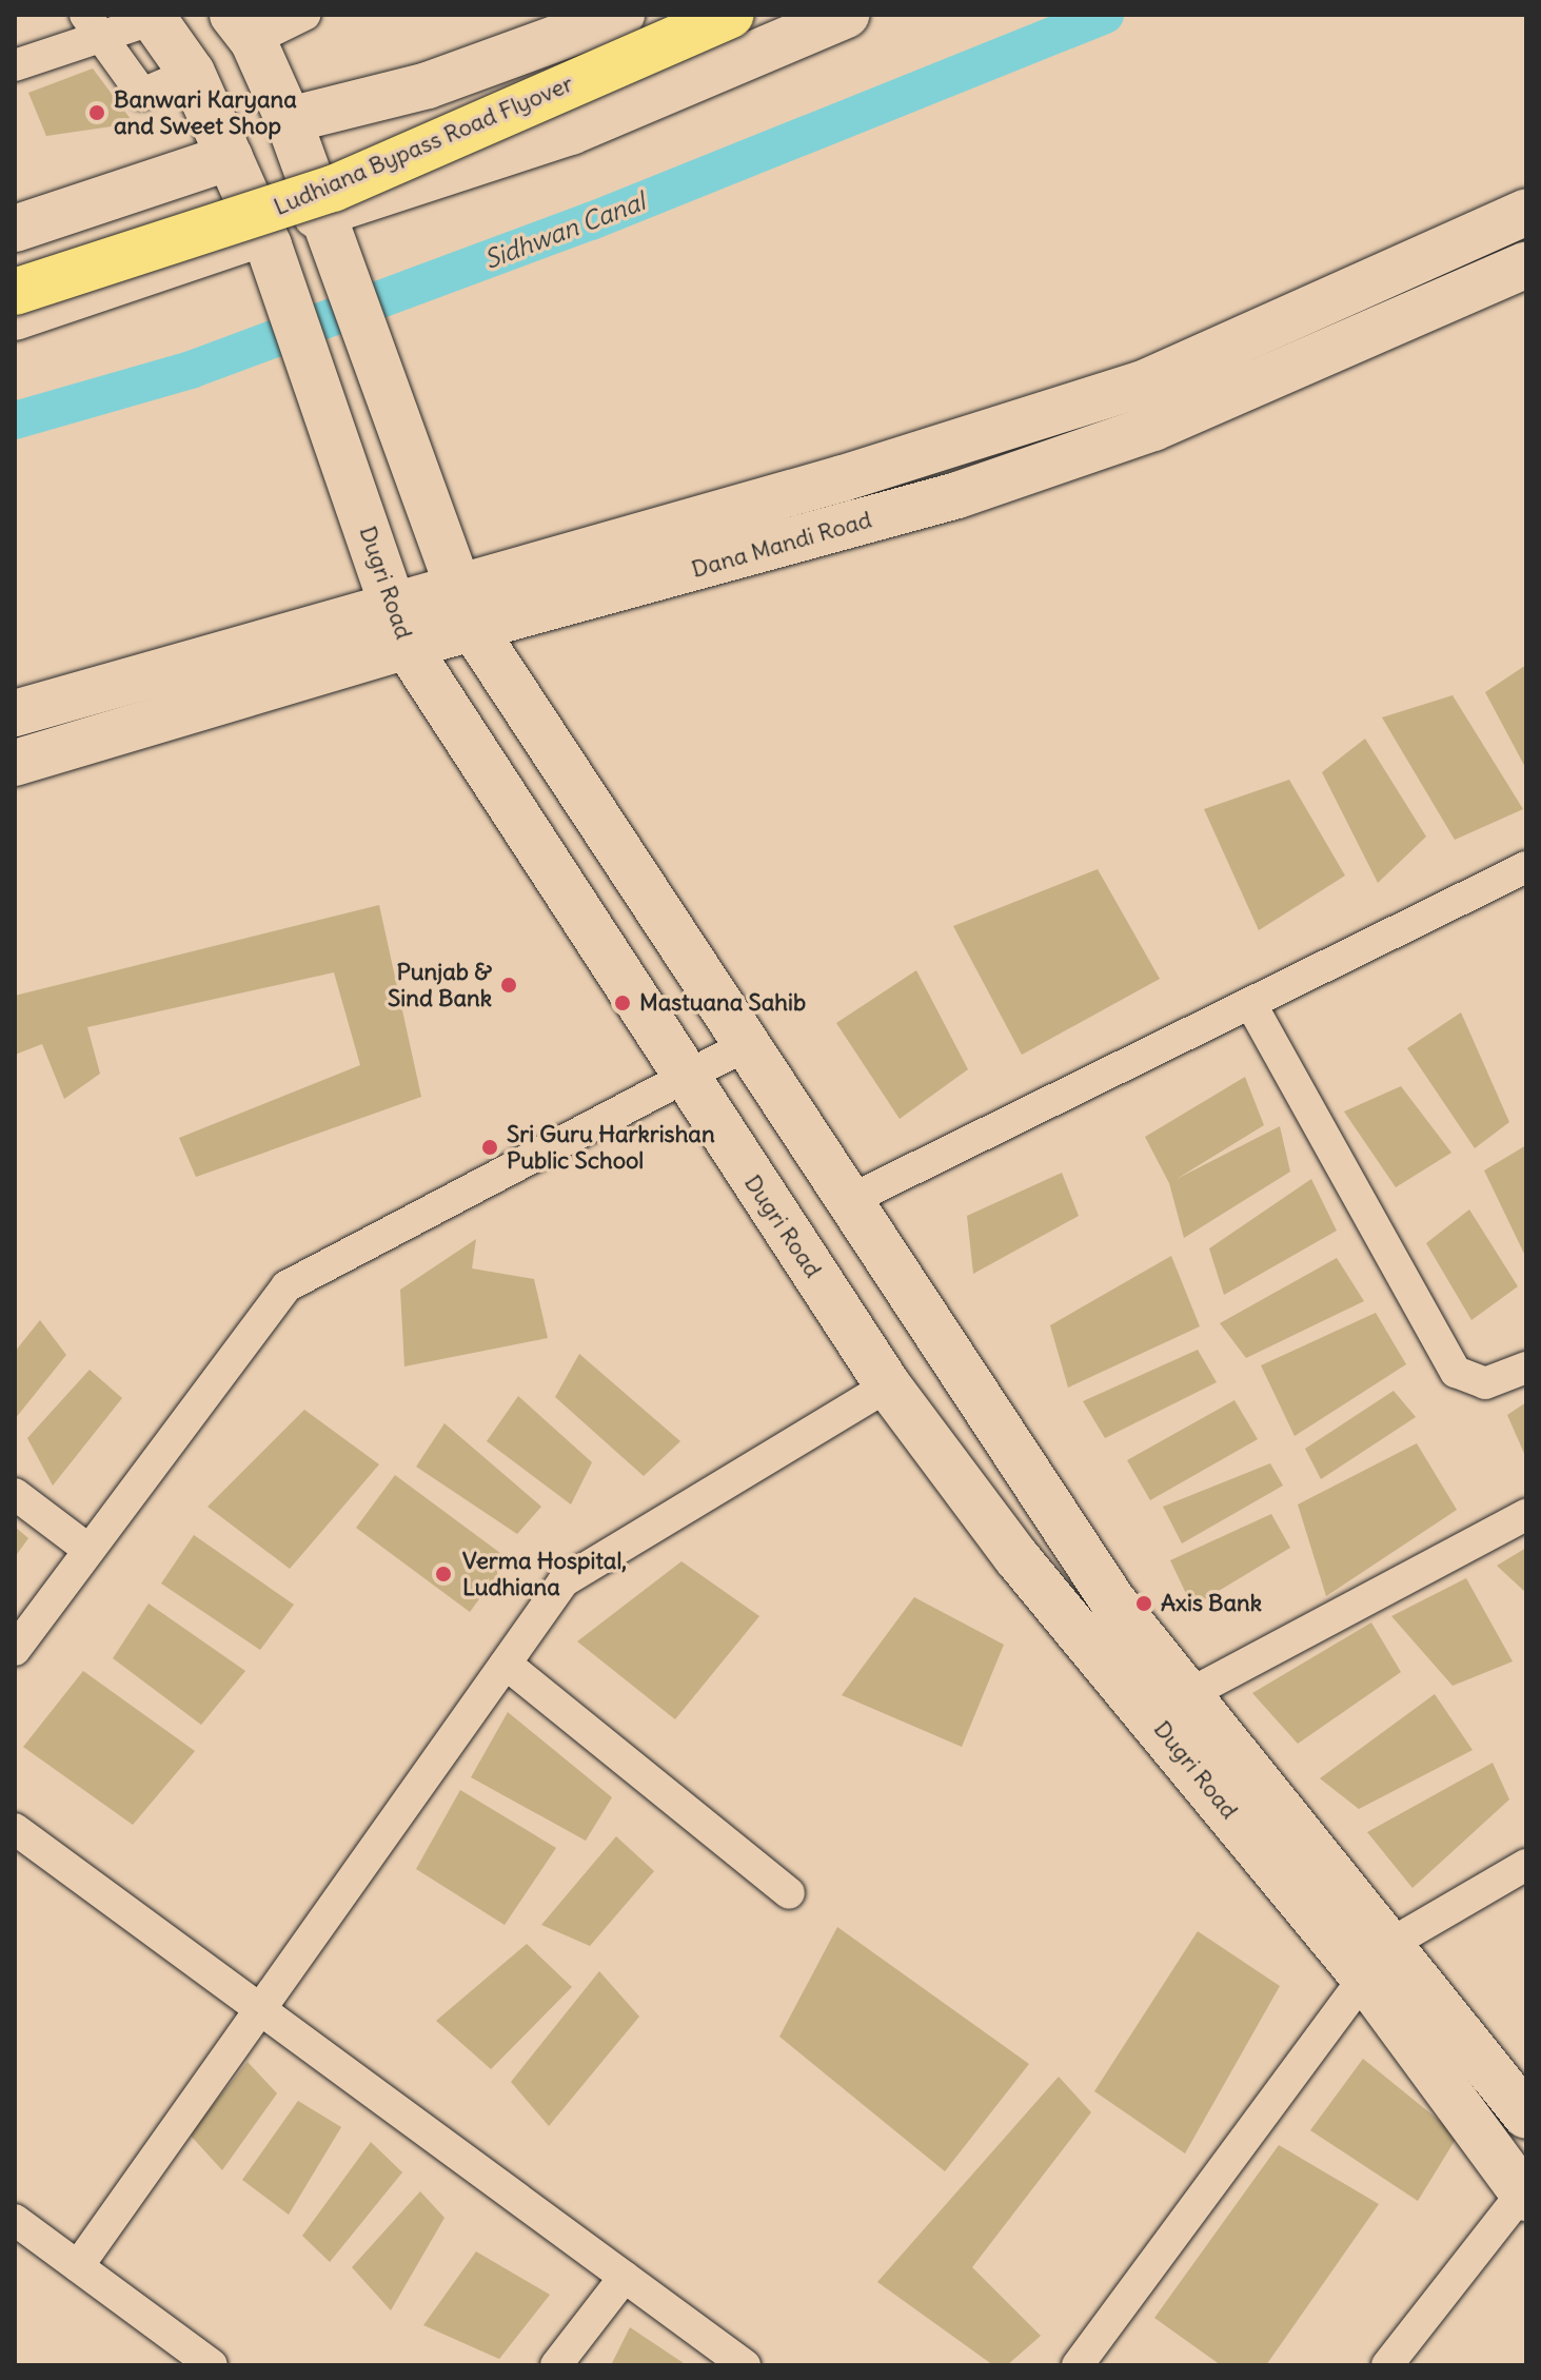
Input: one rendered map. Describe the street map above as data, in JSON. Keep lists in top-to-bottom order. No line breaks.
{"streets":{"highway":["Ludhiana Bypass Road Flyover"],"street":["Dana Mandi Road","Dugri Road"]},"crossings":[["Dana Mandi Road","Dugri Road"]],"water":["Sidhwan Canal"],"places":["Banwari Karyana and Sweet Shop","Punjab & Sind Bank","Mastuana Sahib","Sri Guru Harkrishan Public School","Verma Hospital, Ludhiana","Axis Bank"]}
